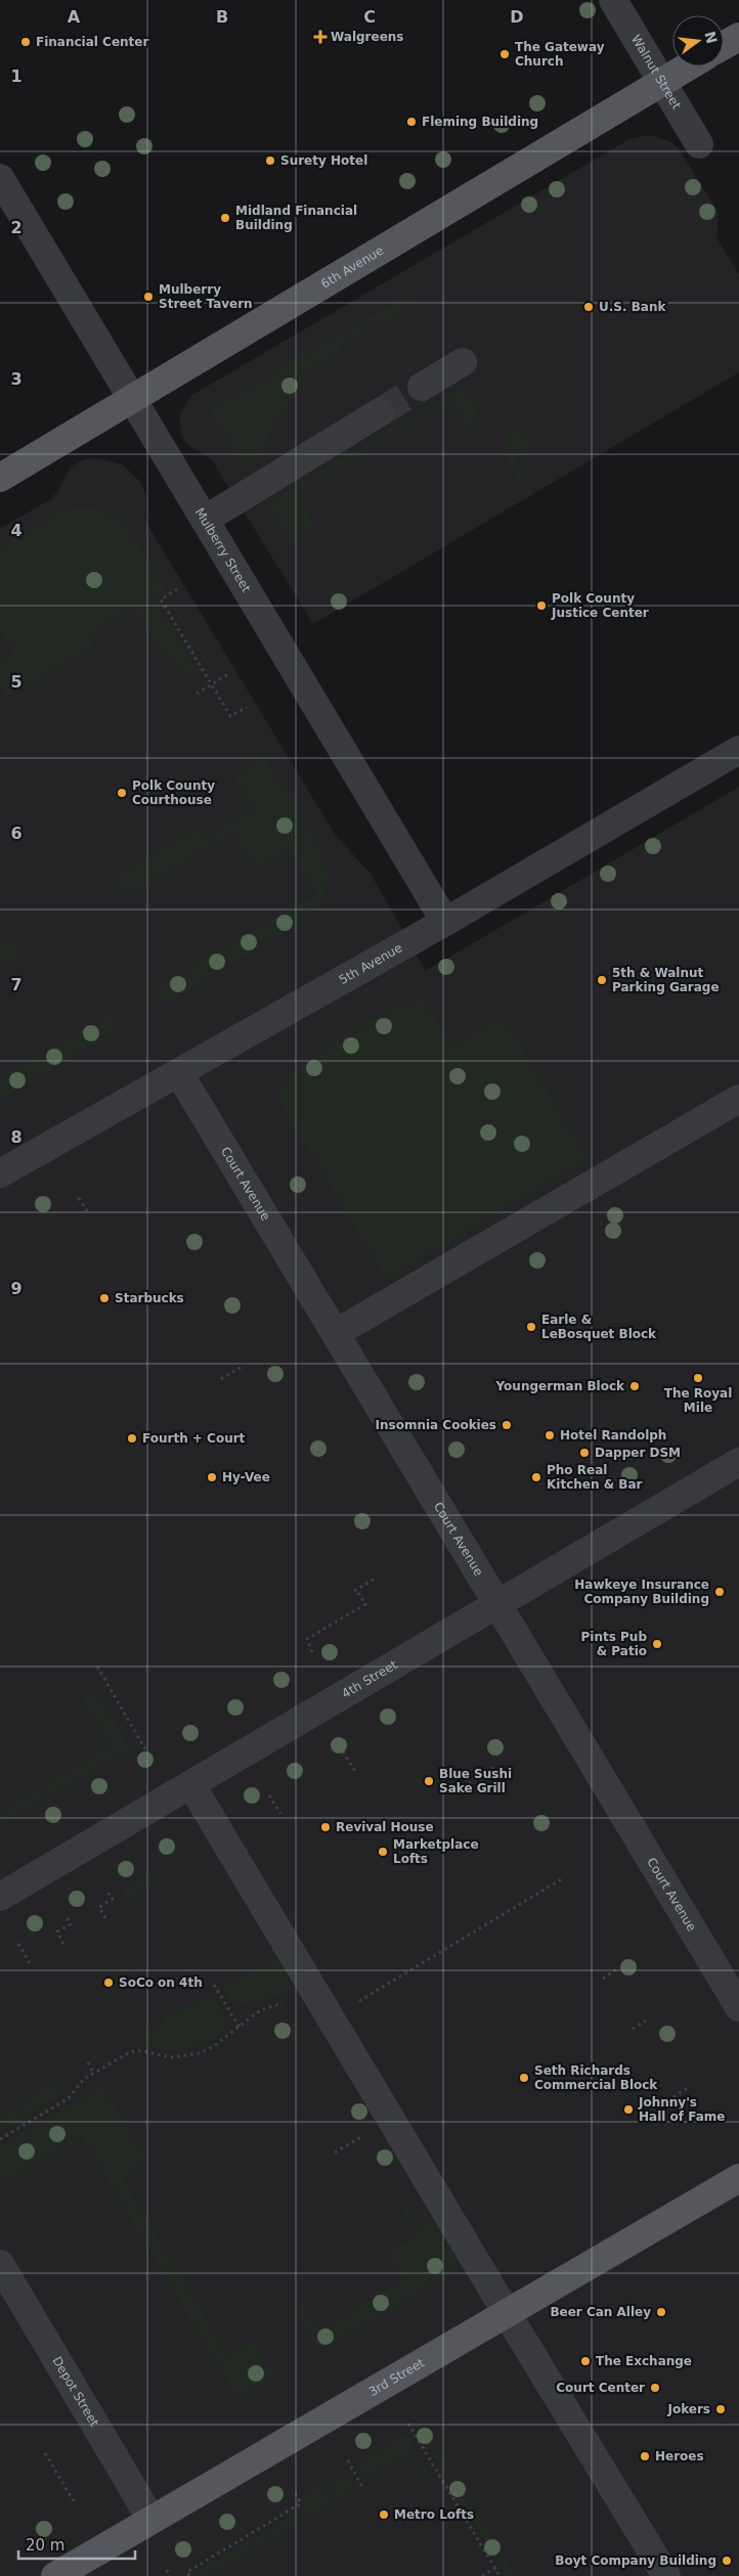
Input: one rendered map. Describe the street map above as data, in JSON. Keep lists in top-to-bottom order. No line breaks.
{"streets":{"main road":["6th Avenue","3rd Street"],"street":["Walnut Street","Mulberry Street","5th Avenue","Court Avenue","4th Street","Depot Street"]},"crossings":[["Walnut Street","6th Avenue"],["6th Avenue","Mulberry Street"],["Mulberry Street","5th Avenue"],["5th Avenue","Court Avenue"],["Court Avenue","4th Street"],["3rd Street","Depot Street"]],"places":{"health":["Walgreens"],"other":["Financial Center","The Gateway Church","Fleming Building","Surety Hotel","Midland Financial Building","Mulberry Street Tavern","U.S. Bank","Polk County Justice Center","Polk County Courthouse","5th & Walnut Parking Garage","Starbucks","Earle & LeBosquet Block","The Royal Mile","Youngerman Block","Insomnia Cookies","Hotel Randolph","Fourth + Court","Dapper DSM","Hy-Vee","Pho Real Kitchen & Bar","Hawkeye Insurance Company Building","Pints Pub & Patio","Blue Sushi Sake Grill","Revival House","Marketplace Lofts","SoCo on 4th","Seth Richards Commercial Block","Johnny's Hall of Fame","Beer Can Alley","The Exchange","Court Center","Jokers","Heroes","Metro Lofts","Boyt Company Building"]},"scale_bar":"20 m","north":"right","grid":{"columns":["A","B","C","D"],"rows":["1","2","3","4","5","6","7","8","9"]}}
